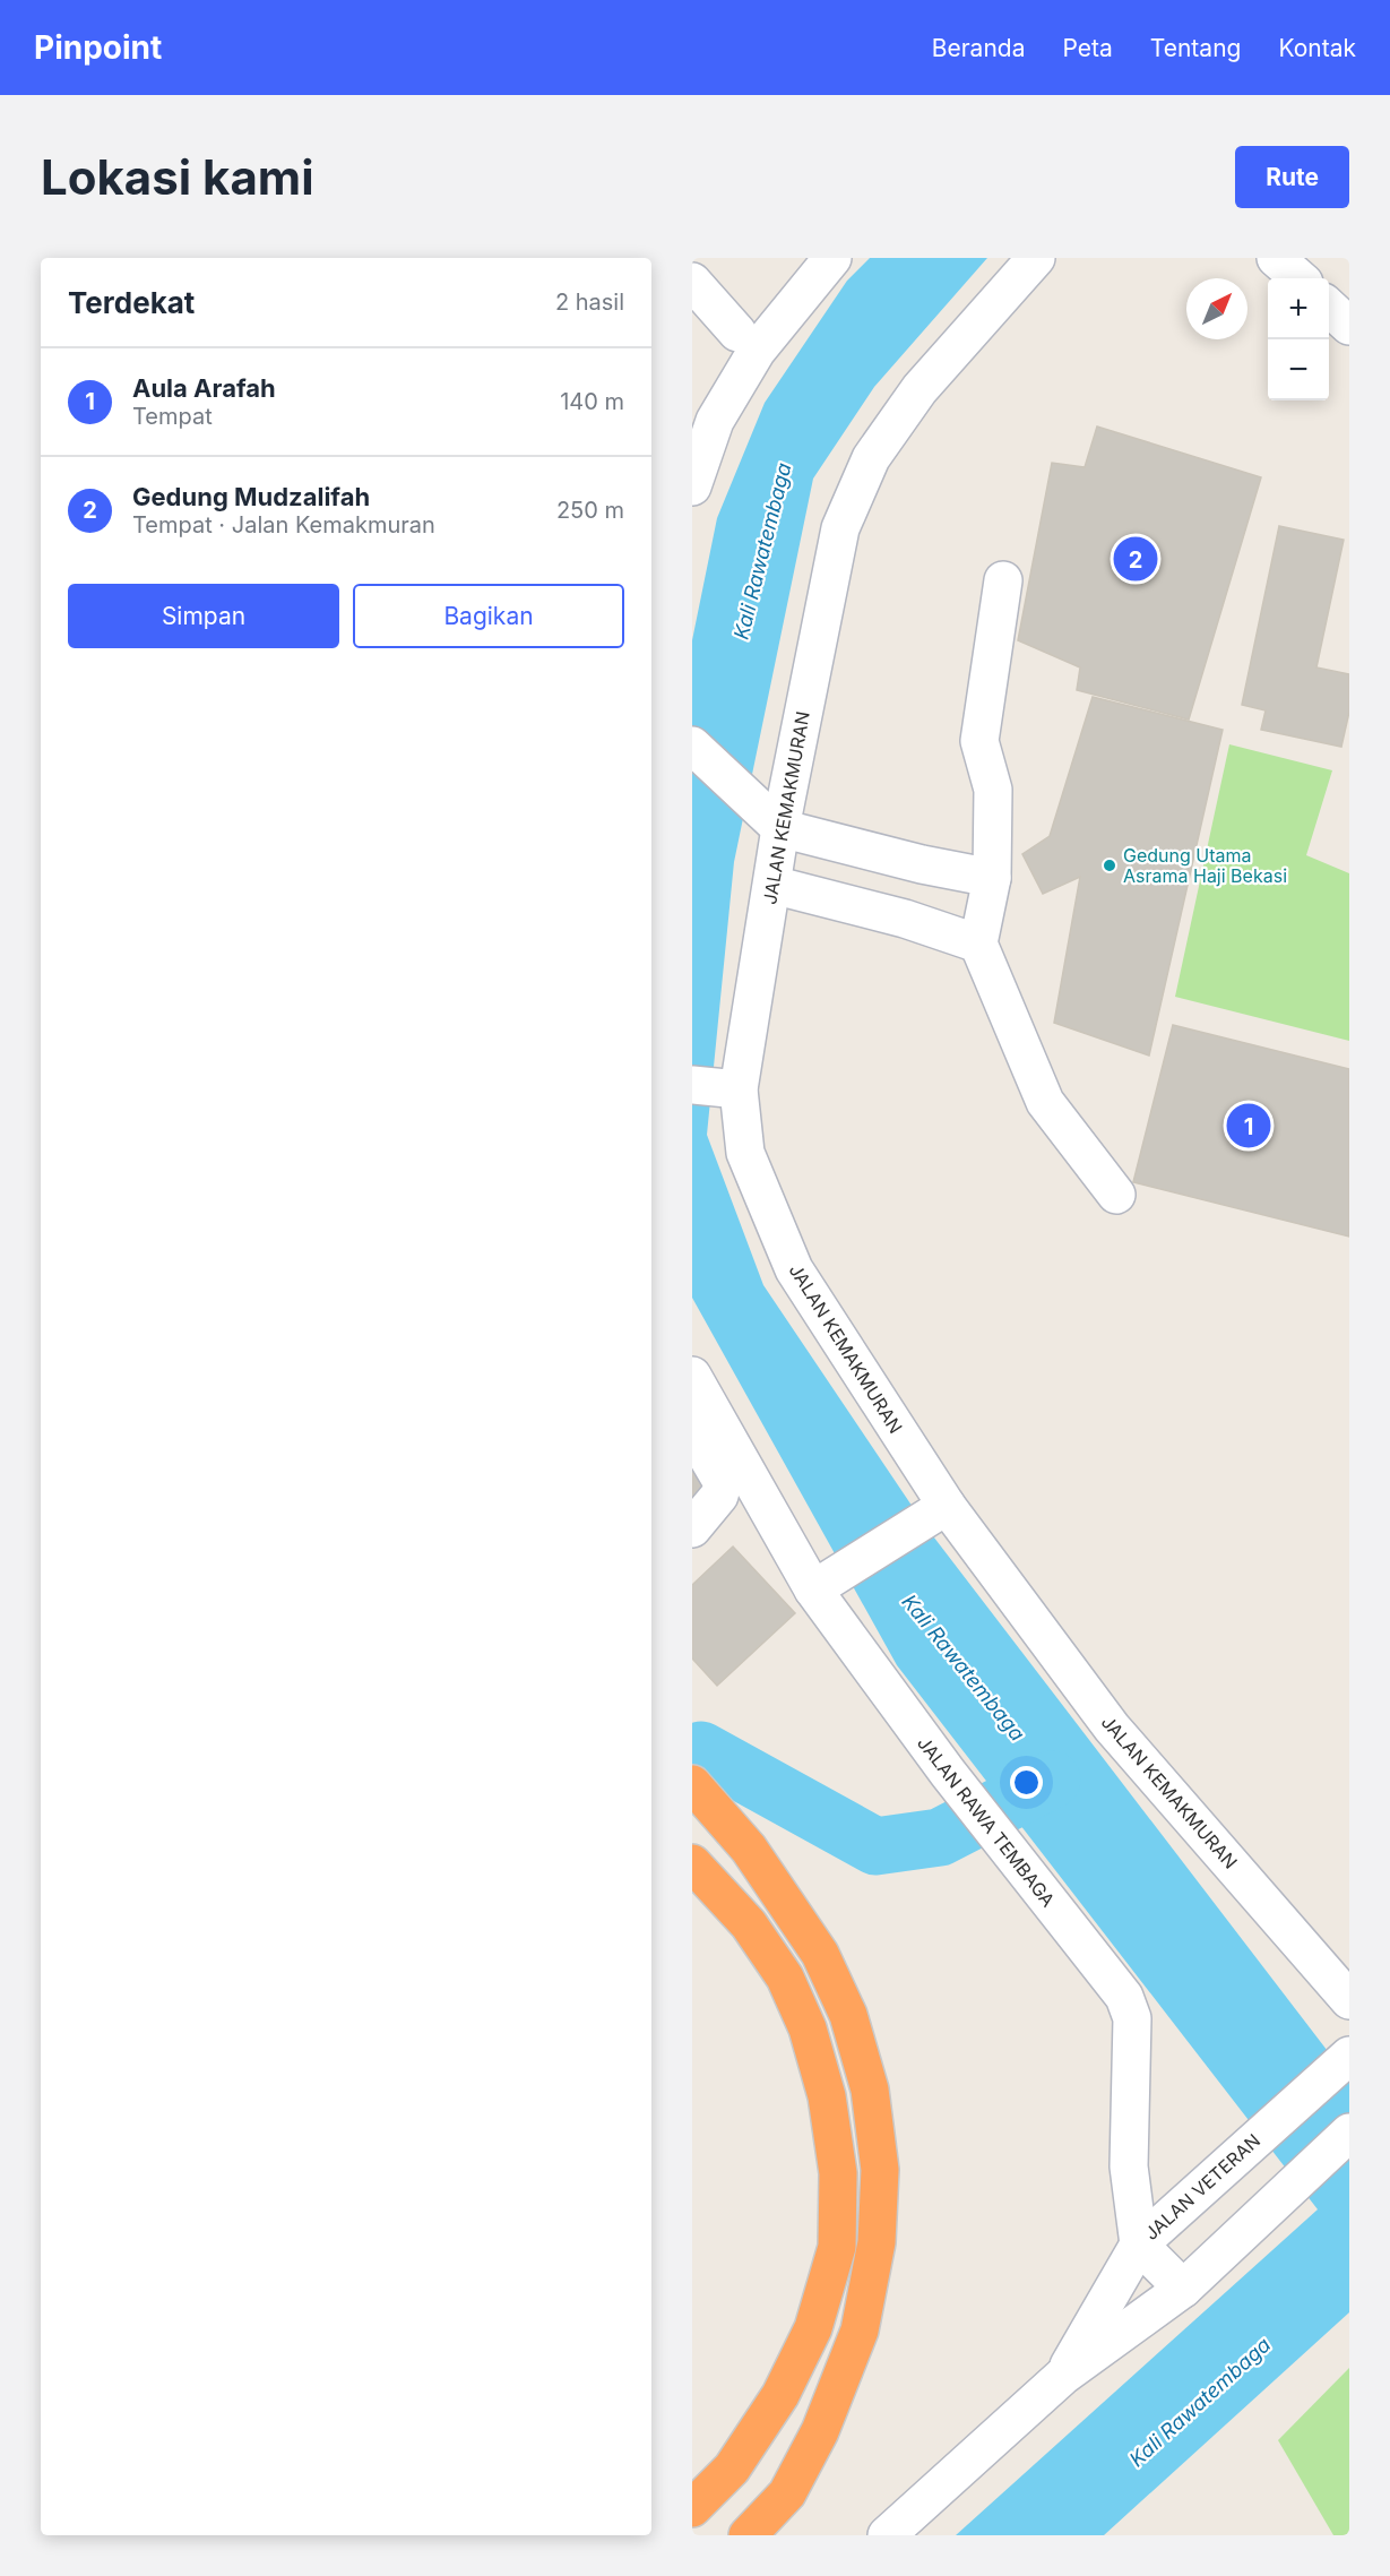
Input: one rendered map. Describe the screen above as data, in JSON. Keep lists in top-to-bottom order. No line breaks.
{"streets":{"street":["JALAN KEMAKMURAN","JALAN RAWA TEMBAGA","JALAN VETERAN"]},"crossings":[["JALAN RAWA TEMBAGA","JALAN VETERAN"]],"water":["Kali Rawatembaga"],"places":["Gedung Utama Asrama Haji Bekasi"],"north":"top right","page":{"header":"Pinpoint","nav":["Beranda","Peta","Tentang","Kontak"],"buttons":["Rute",["Simpan","Bagikan"]],"title":"Lokasi kami","heading":["Terdekat","2 hasil"],"map_buttons":["+","−"],"list":[{"mark":"1","name":"Aula Arafah","note":"Tempat","value":"140 m"},{"mark":"2","name":"Gedung Mudzalifah","note":"Tempat · Jalan Kemakmuran","value":"250 m"}],"pins":["2","1"]}}
